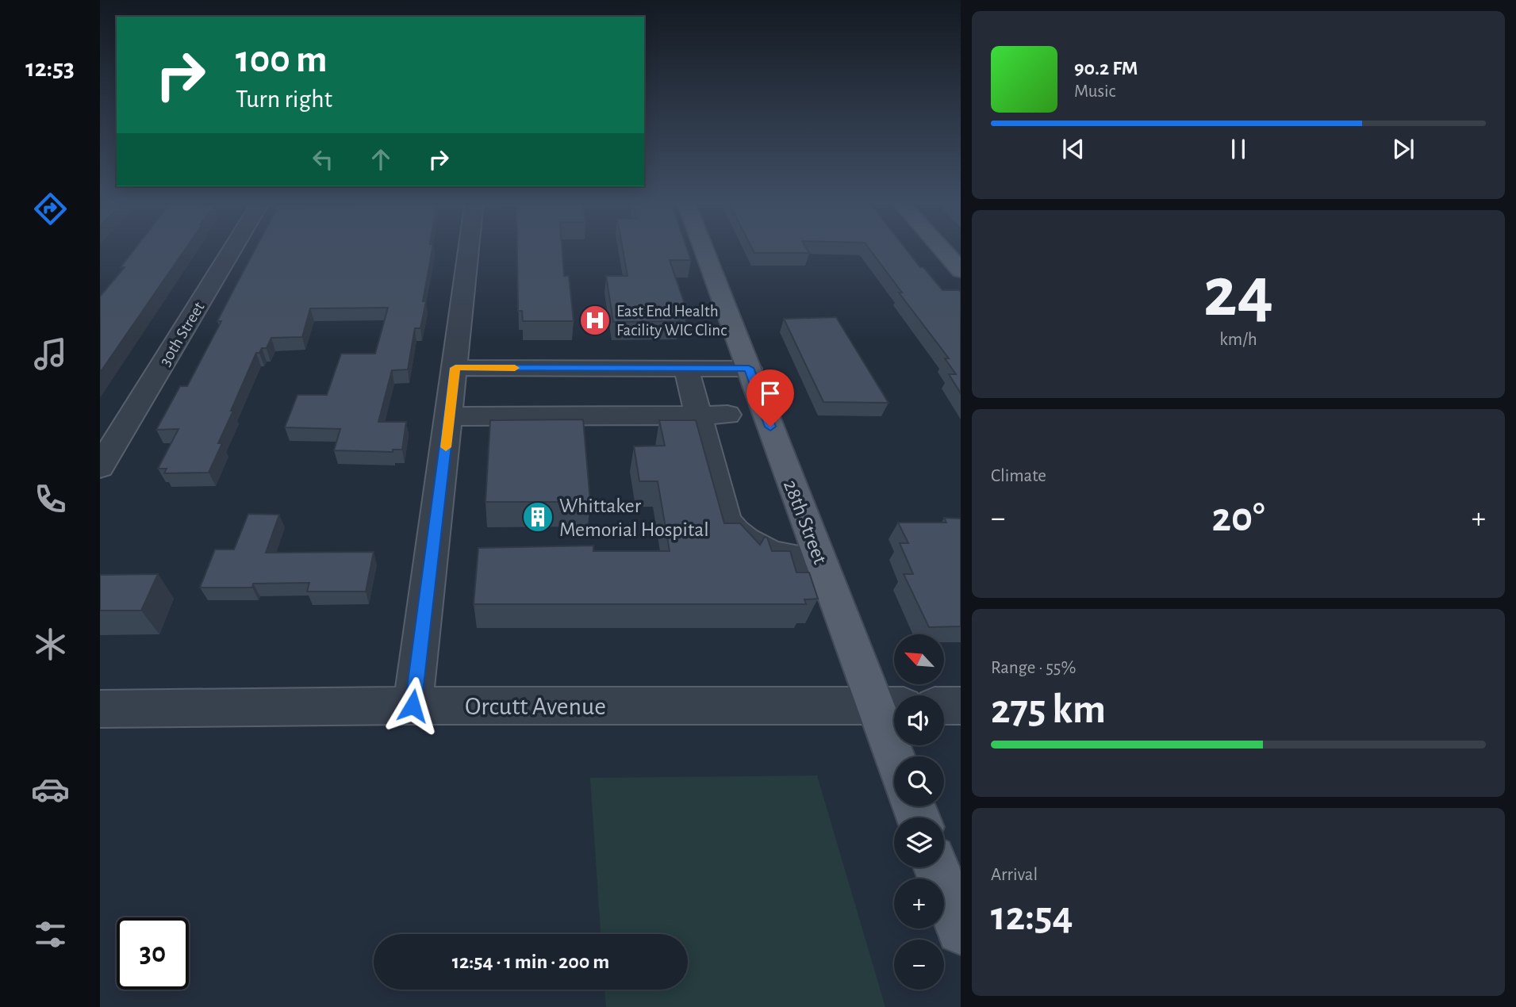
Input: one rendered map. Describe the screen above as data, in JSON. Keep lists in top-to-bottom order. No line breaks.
{"streets":{"main road":["28th Street"],"street":["30th Street","Orcutt Avenue"]},"crossings":[["28th Street","Orcutt Avenue"]],"places":{"hospital":["East End Health Facility WIC Clinc"],"building":["Whittaker Memorial Hospital"]},"north":"top left","page":{"tabs":"12:53","turn":["100 m","Turn right"],"song":["90.2 FM","Music"],"tile":[["24","km/h"],"Climate",["Range · 55%","275 km"],["Arrival","12:54"]],"heat":["−","20°","+"],"map_buttons":["+","−"],"limit":"30","trip":"12:54 · 1 min · 200 m"}}
